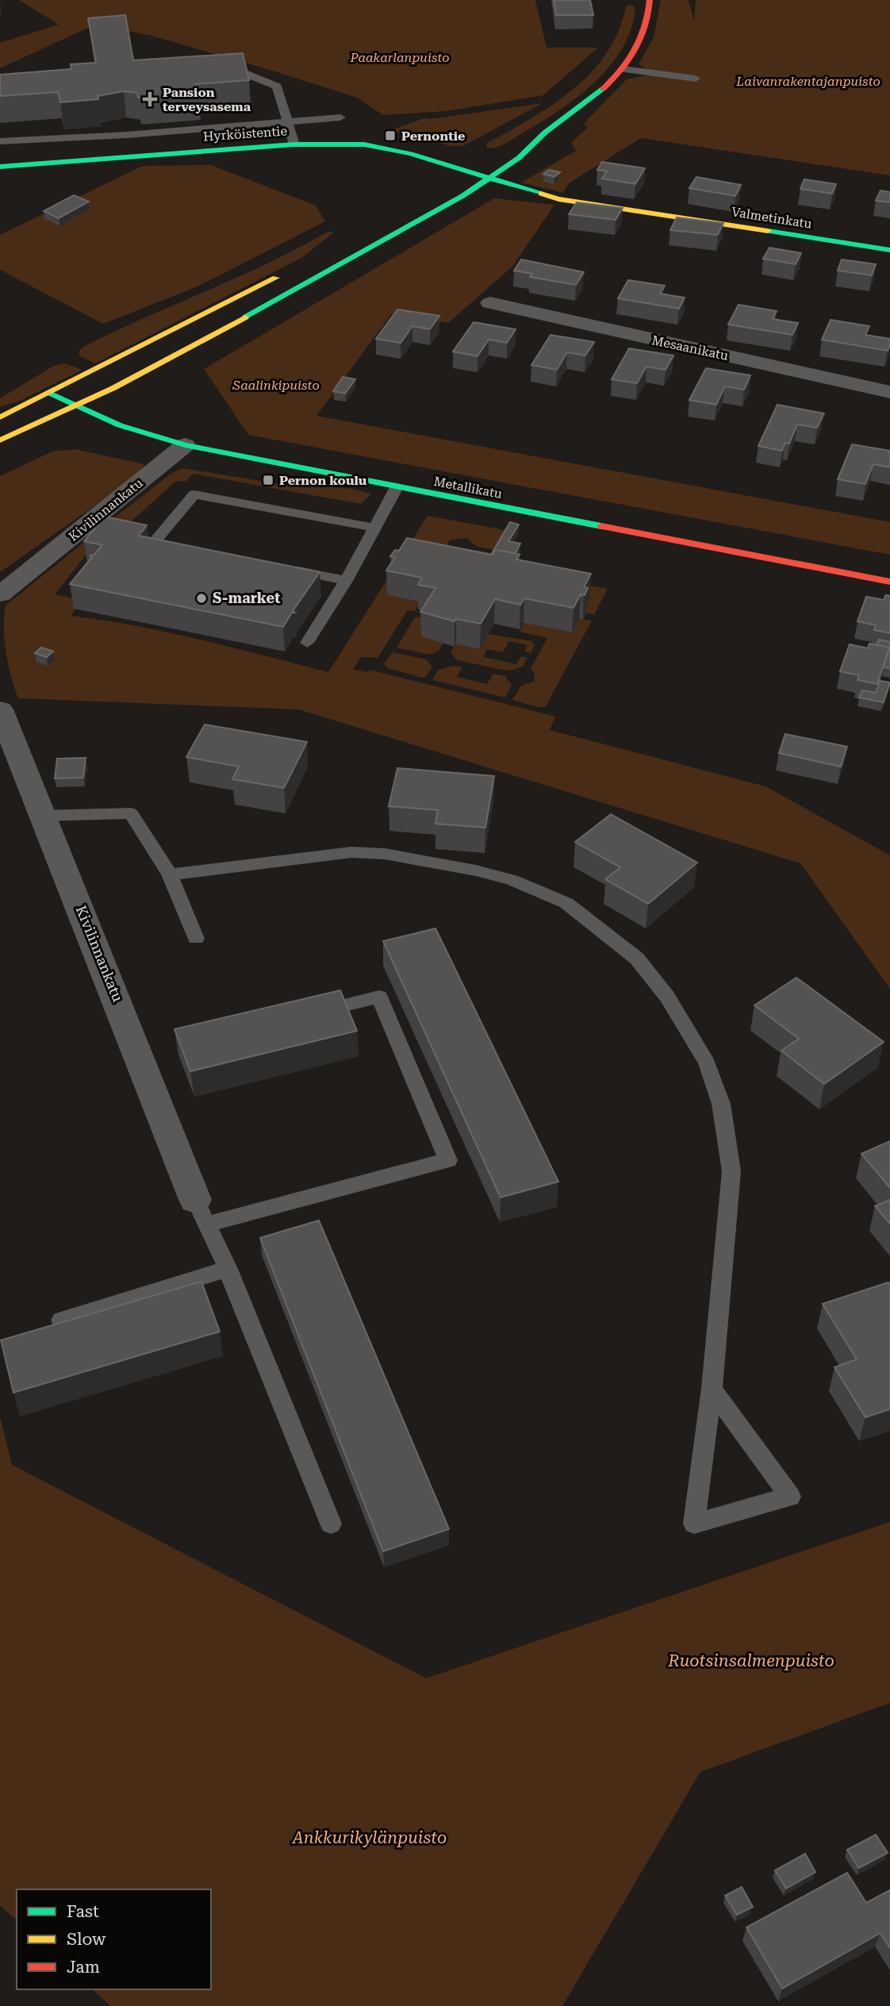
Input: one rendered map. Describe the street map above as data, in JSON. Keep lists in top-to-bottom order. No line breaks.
{"streets":{"street":["Hyrköistentie","Valmetinkatu","Mesaanikatu","Metallikatu","Kivilinnankatu"]},"crossings":[["Hyrköistentie","Valmetinkatu"],["Metallikatu","Kivilinnankatu"]],"parks":["Paakarlanpuisto","Laivanrakentajanpuisto","Saalinkipuisto","Ruotsinsalmenpuisto","Ankkurikylänpuisto"],"places":{"health":["Pansion terveysasema"],"transit":["Pernontie","Pernon koulu"],"other":["S-market"]},"legend":["Fast","Slow","Jam"]}
